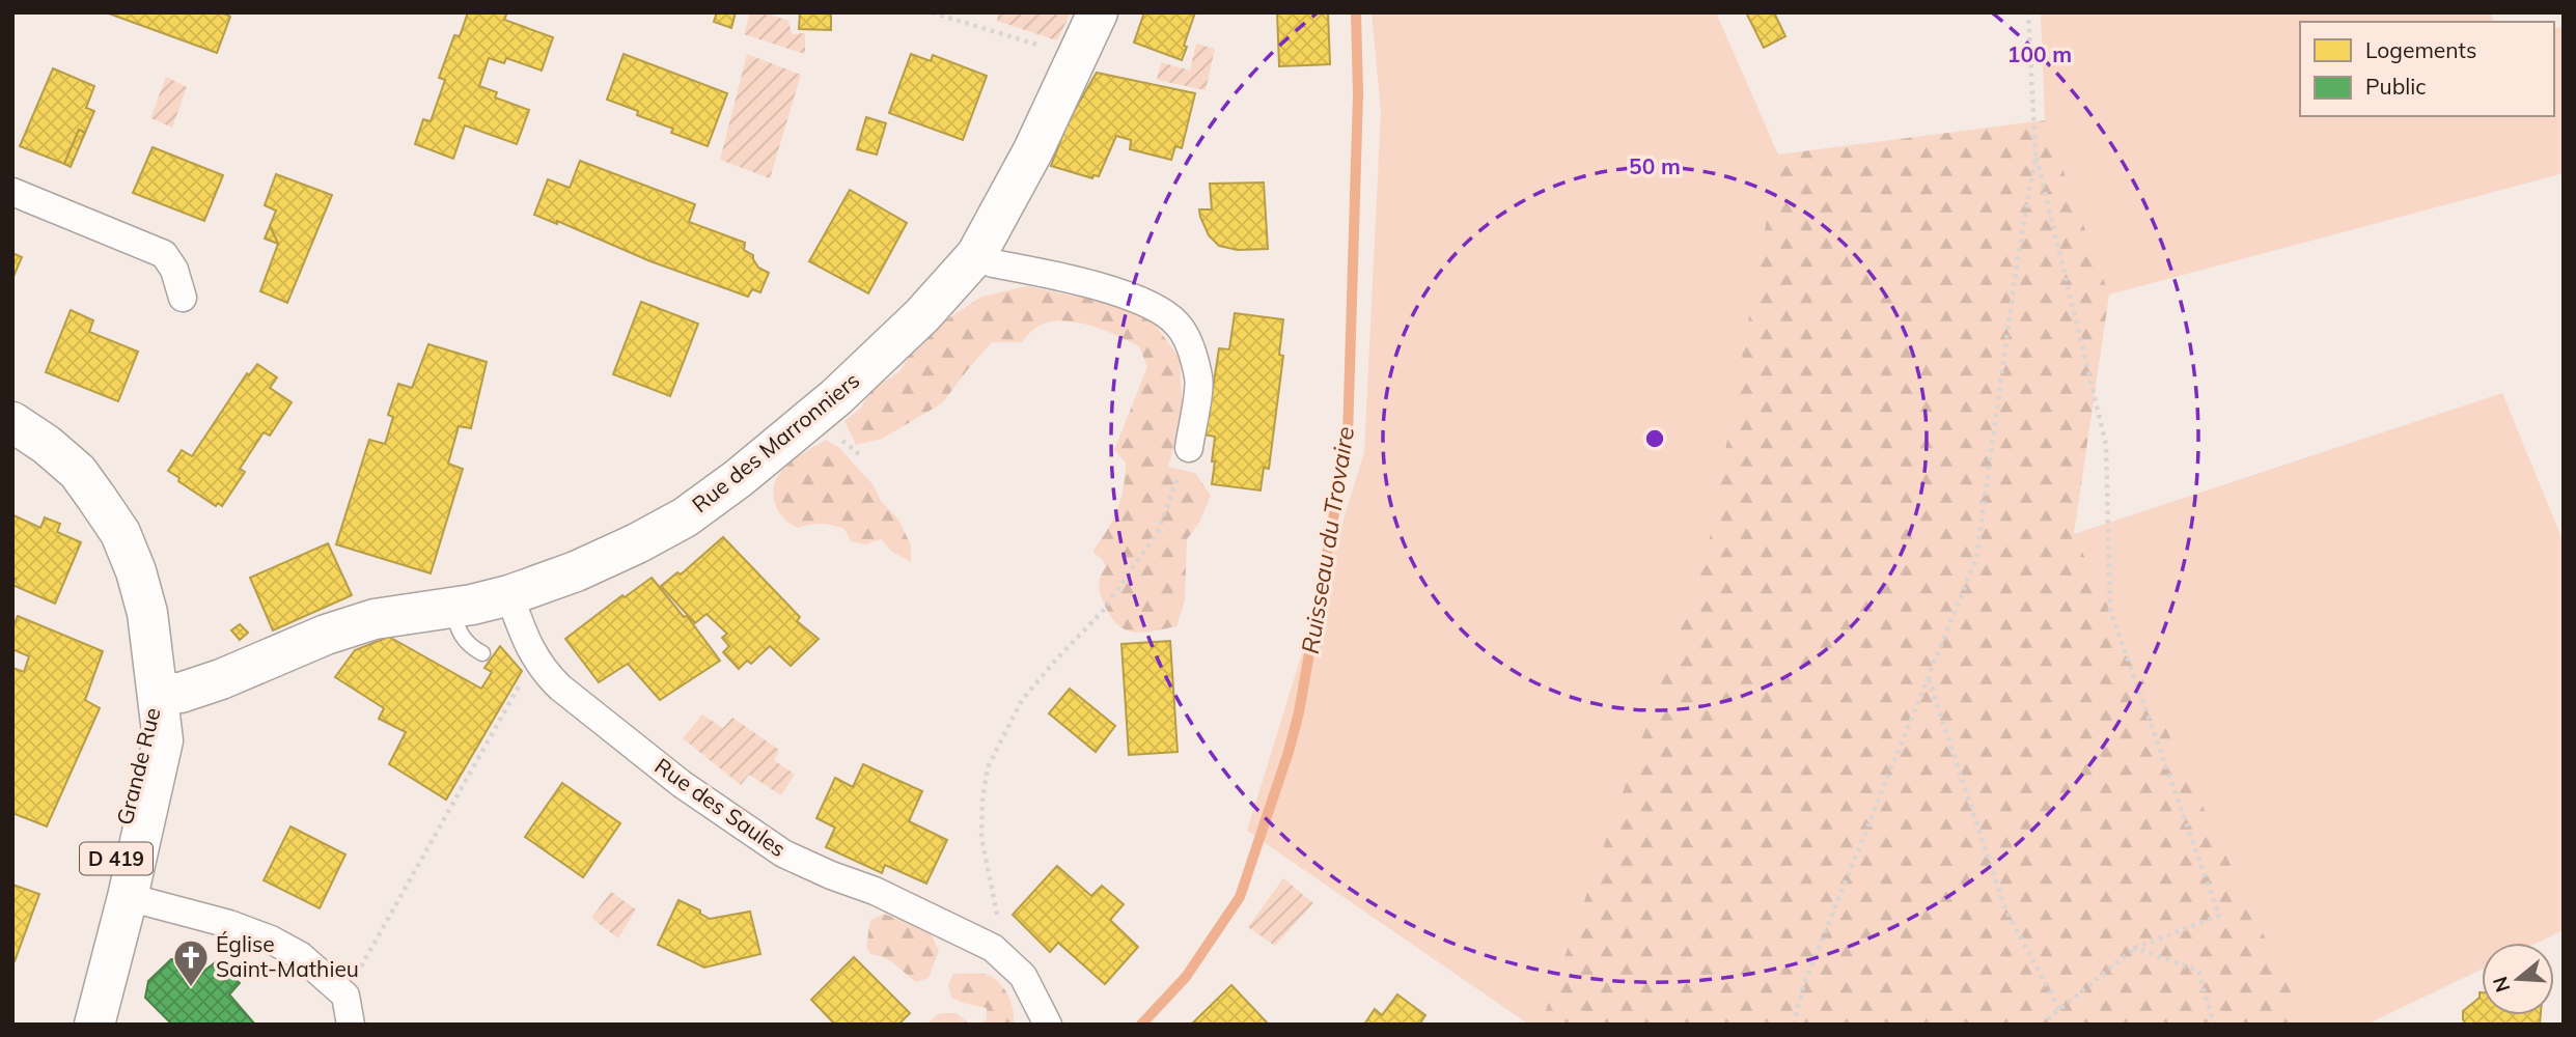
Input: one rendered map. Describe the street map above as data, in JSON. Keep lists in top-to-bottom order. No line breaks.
{"streets":{"street":["Rue des Marronniers","Grande Rue","Rue des Saules","D 419"]},"crossings":[["Rue des Marronniers","Grande Rue"],["Rue des Marronniers","Rue des Saules"]],"water":["Ruisseau du Trovaire"],"places":{"church":["Église Saint-Mathieu"]},"legend":["Logements","Public"],"north":"left","rings":["100 m","50 m"]}
